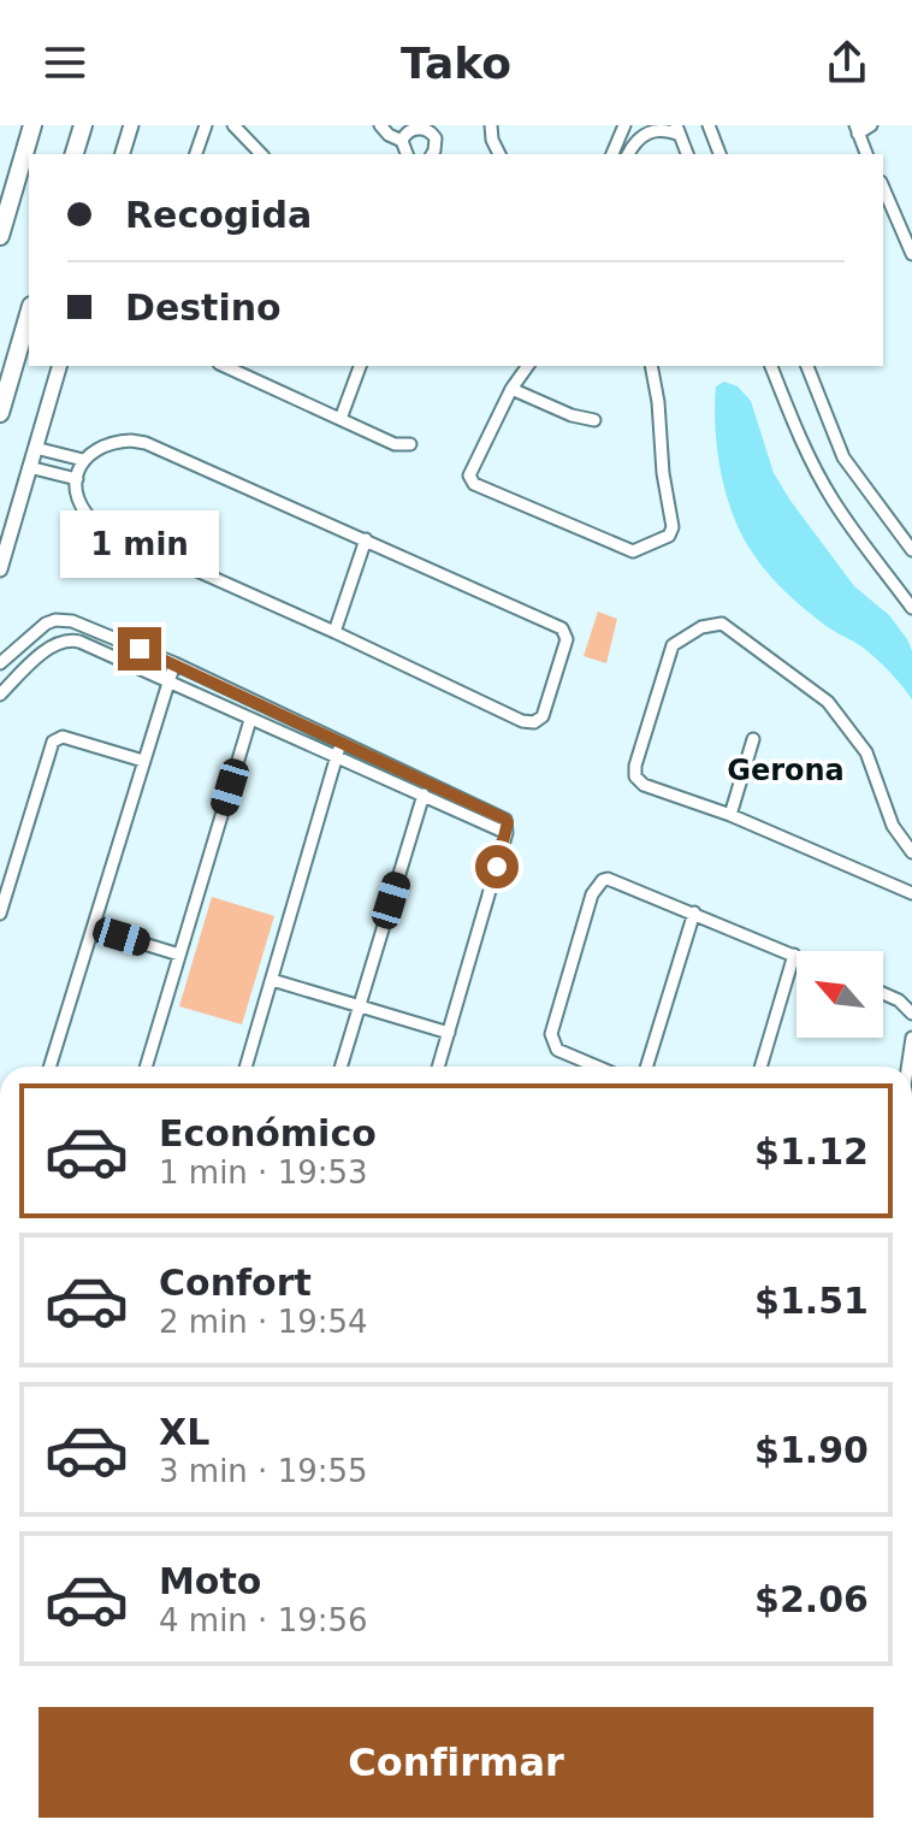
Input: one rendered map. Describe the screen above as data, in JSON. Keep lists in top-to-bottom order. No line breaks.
{"districts":["Gerona"],"north":"top left","page":{"header":"Tako","banner":["Recogida","Destino"],"bubble":"1 min","list":[{"name":"Económico","note":"1 min · 19:53","value":"$1.12"},{"name":"Confort","note":"2 min · 19:54","value":"$1.51"},{"name":"XL","note":"3 min · 19:55","value":"$1.90"},{"name":"Moto","note":"4 min · 19:56","value":"$2.06"}],"buttons":"Confirmar"}}
